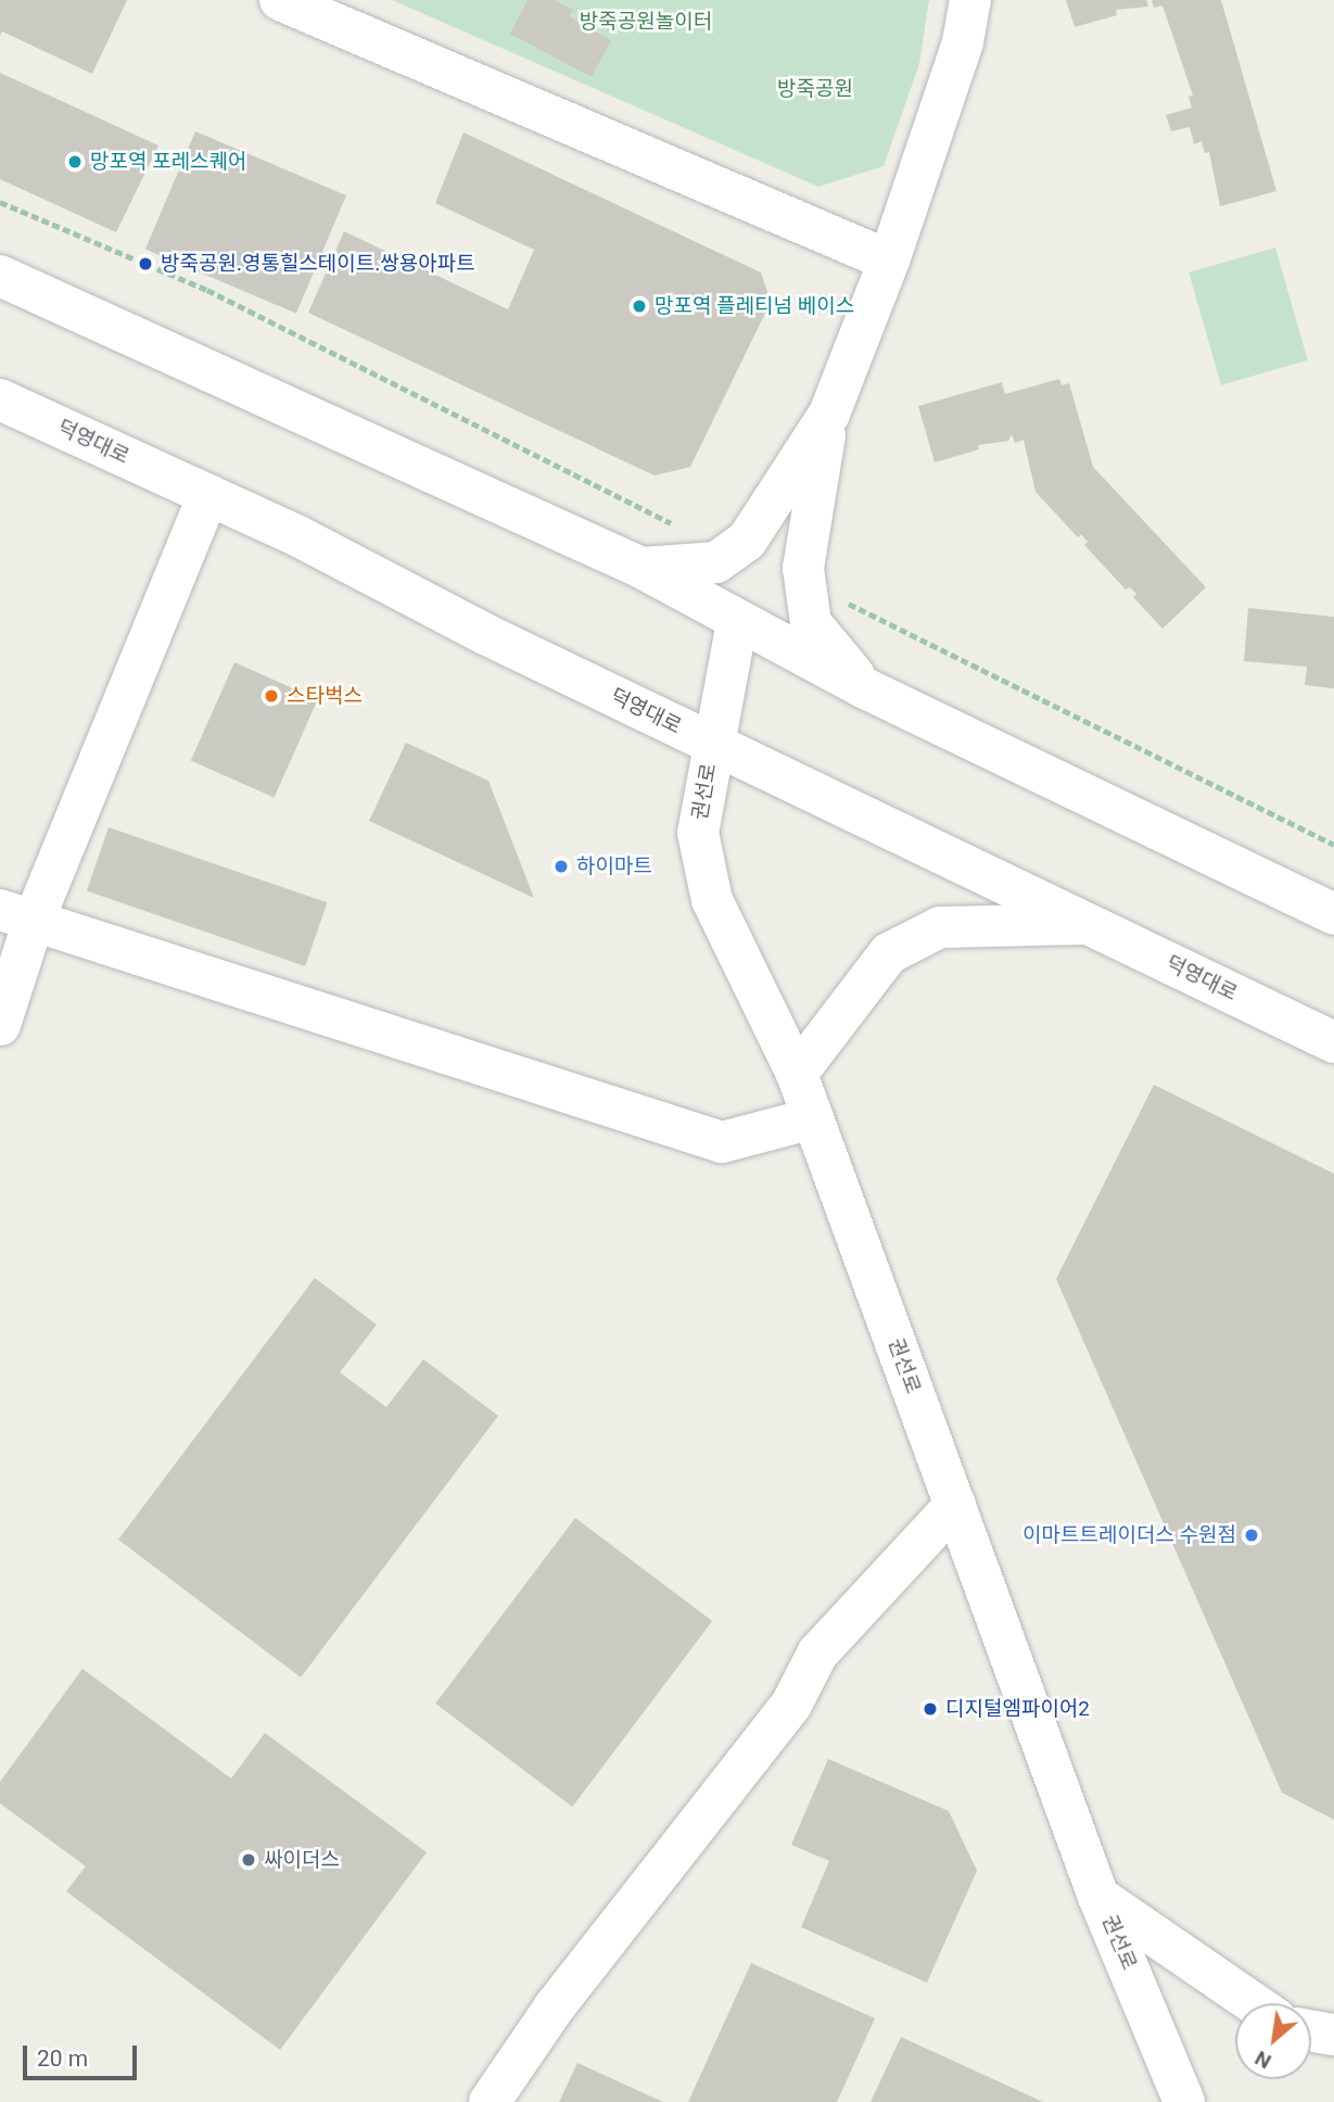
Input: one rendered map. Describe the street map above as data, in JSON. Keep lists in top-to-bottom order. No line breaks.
{"streets":{"street":["덕영대로","권선로"]},"crossings":[["덕영대로","권선로"]],"parks":["방죽공원놀이터","방죽공원"],"places":["망포역 포레스퀘어","방죽공원.영통힐스테이트.쌍용아파트","망포역 플레티넘 베이스","스타벅스","하이마트","이마트트레이더스 수원점","디지털엠파이어2","싸이더스"],"scale_bar":"20 m","north":"bottom left"}
